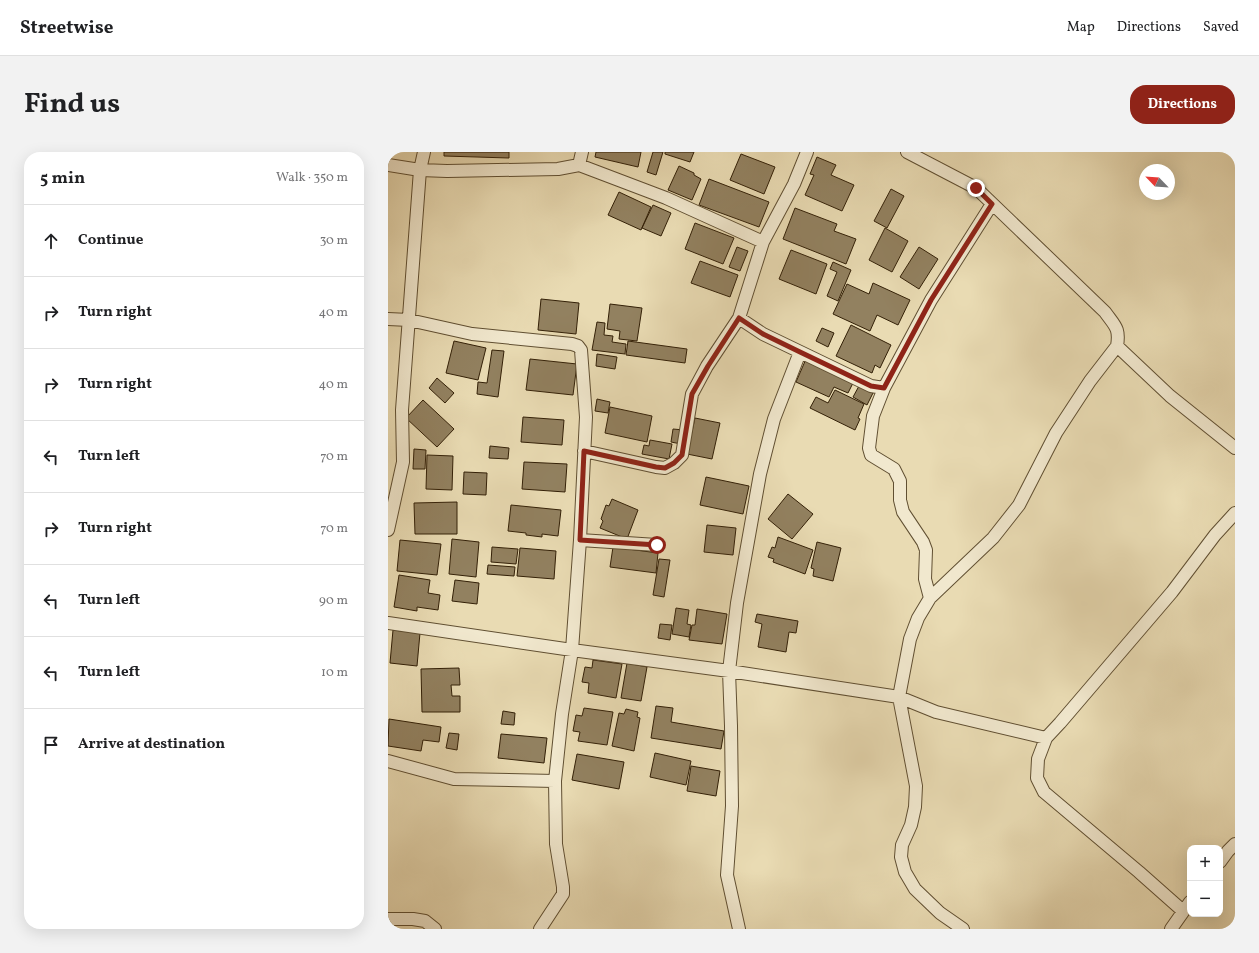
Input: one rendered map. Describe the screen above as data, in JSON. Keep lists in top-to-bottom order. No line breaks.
{"north":"top left","page":{"header":"Streetwise","nav":["Map","Directions","Saved"],"title":"Find us","buttons":"Directions","heading":["5 min","Walk · 350 m"],"list":[["Continue","30 m"],["Turn right","40 m"],["Turn right","40 m"],["Turn left","70 m"],["Turn right","70 m"],["Turn left","90 m"],["Turn left","10 m"],"Arrive at destination"],"map_buttons":["+","−"]}}
